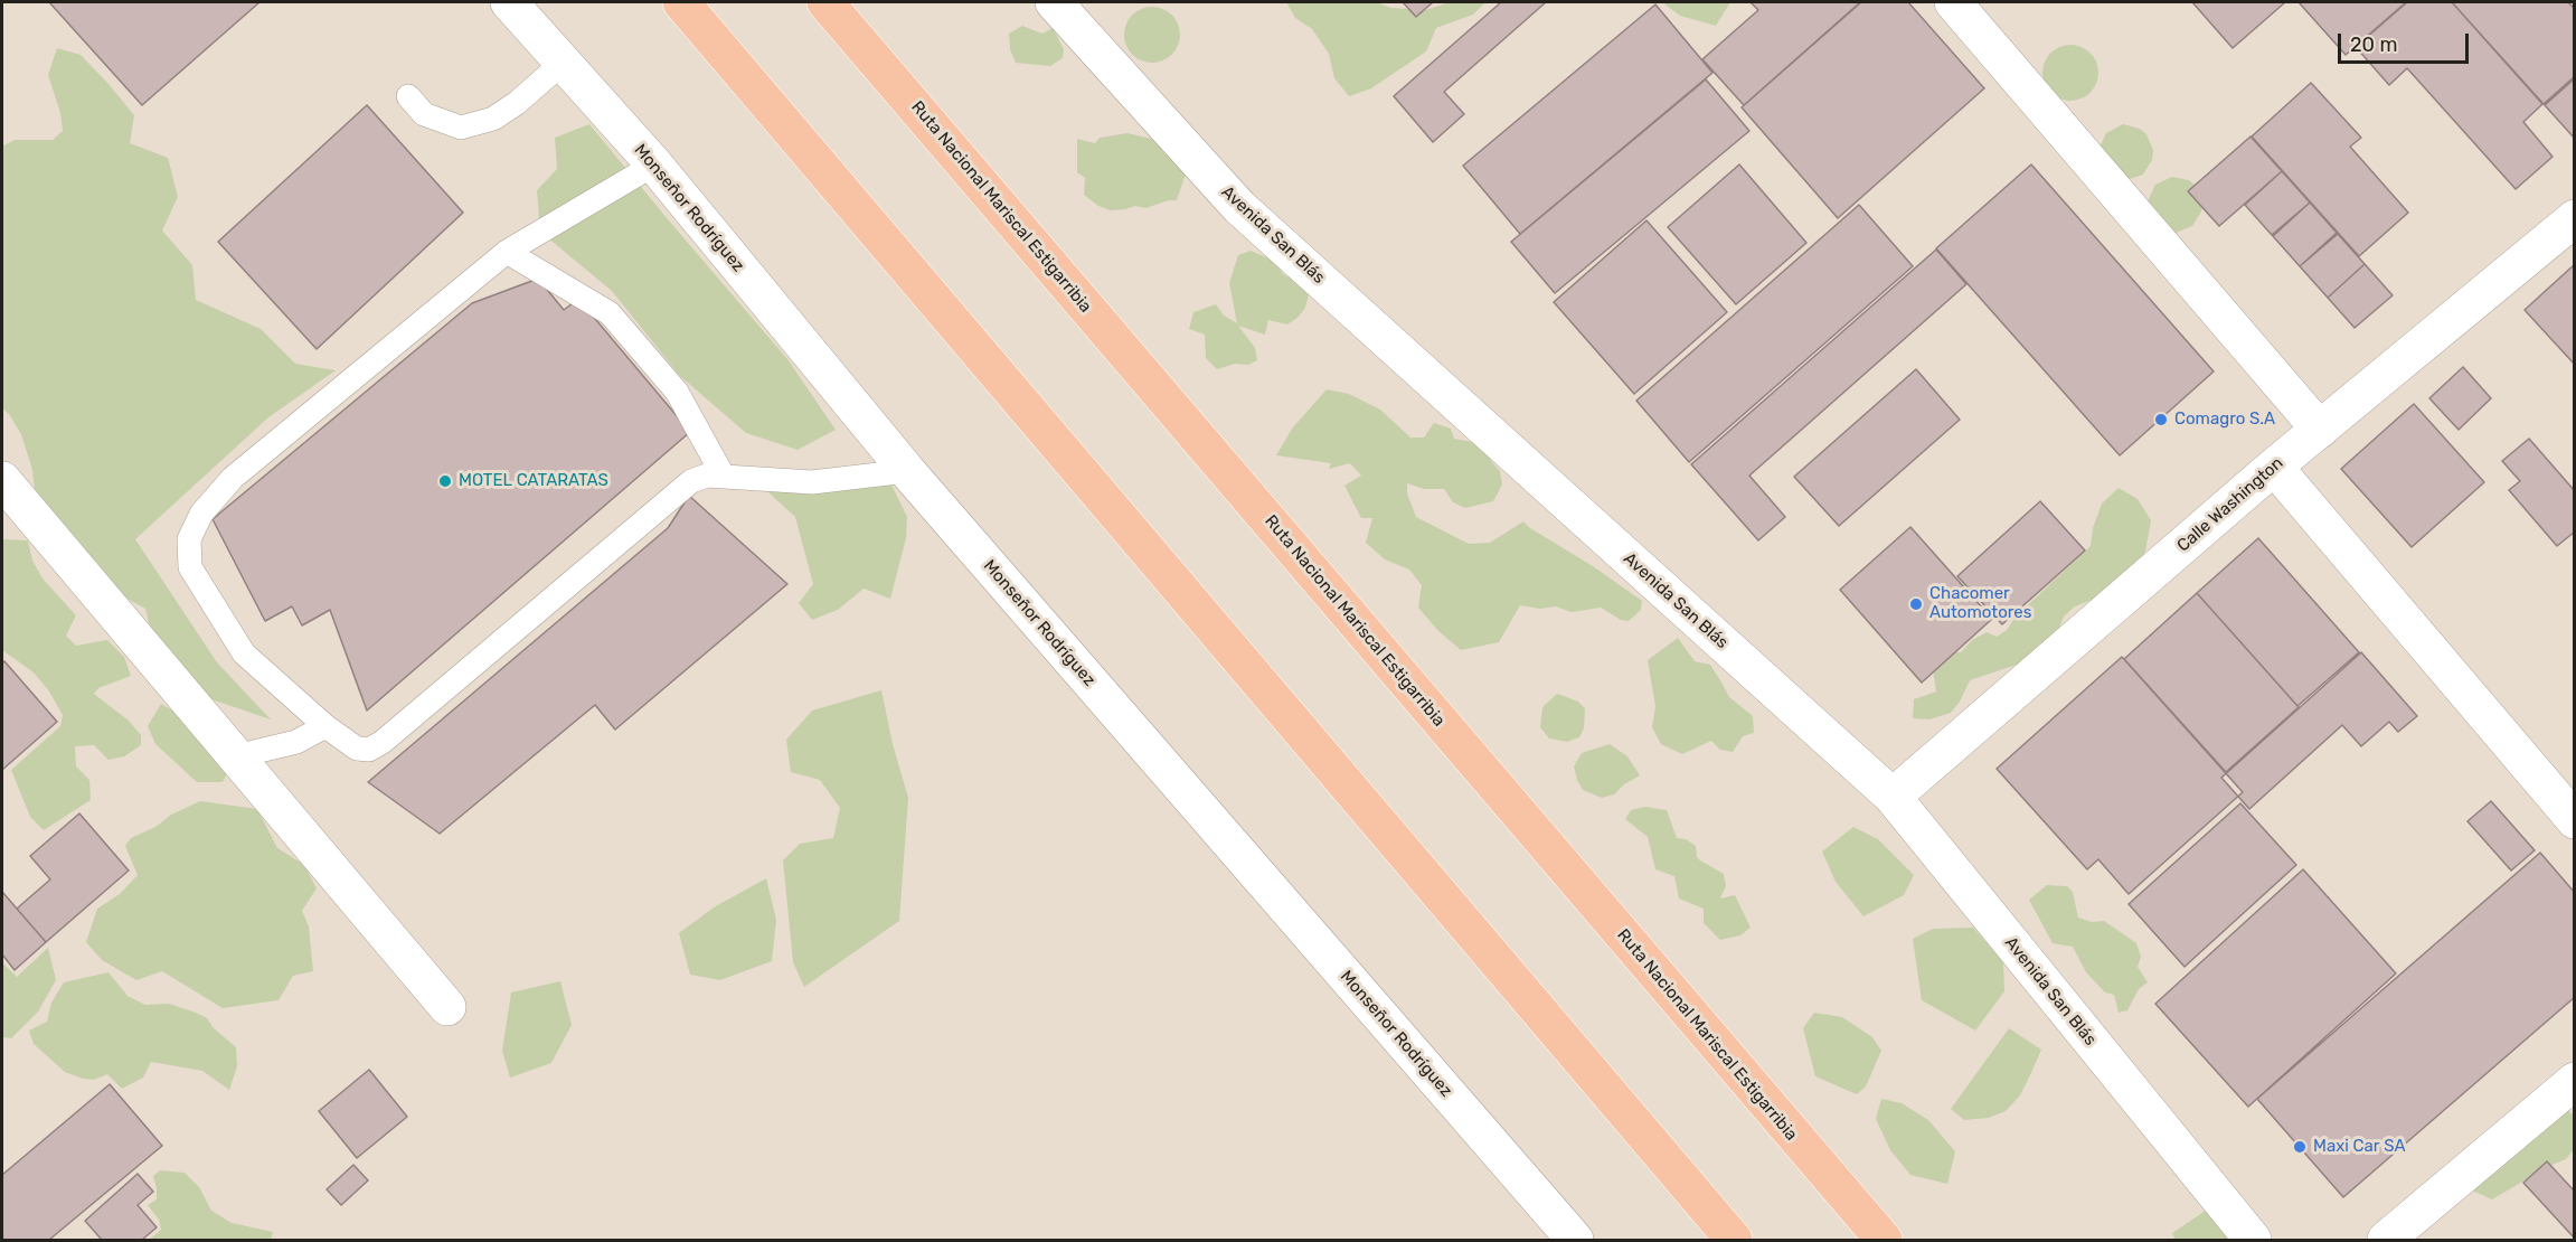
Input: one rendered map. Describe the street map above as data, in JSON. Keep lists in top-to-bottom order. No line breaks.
{"streets":{"highway":["Ruta Nacional Mariscal Estigarribia"],"street":["Monseñor Rodríguez","Avenida San Blás","Calle Washington"]},"crossings":[["Avenida San Blás","Calle Washington"]],"places":["Comagro S.A","MOTEL CATARATAS","Chacomer Automotores","Maxi Car SA"],"scale_bar":"20 m"}
